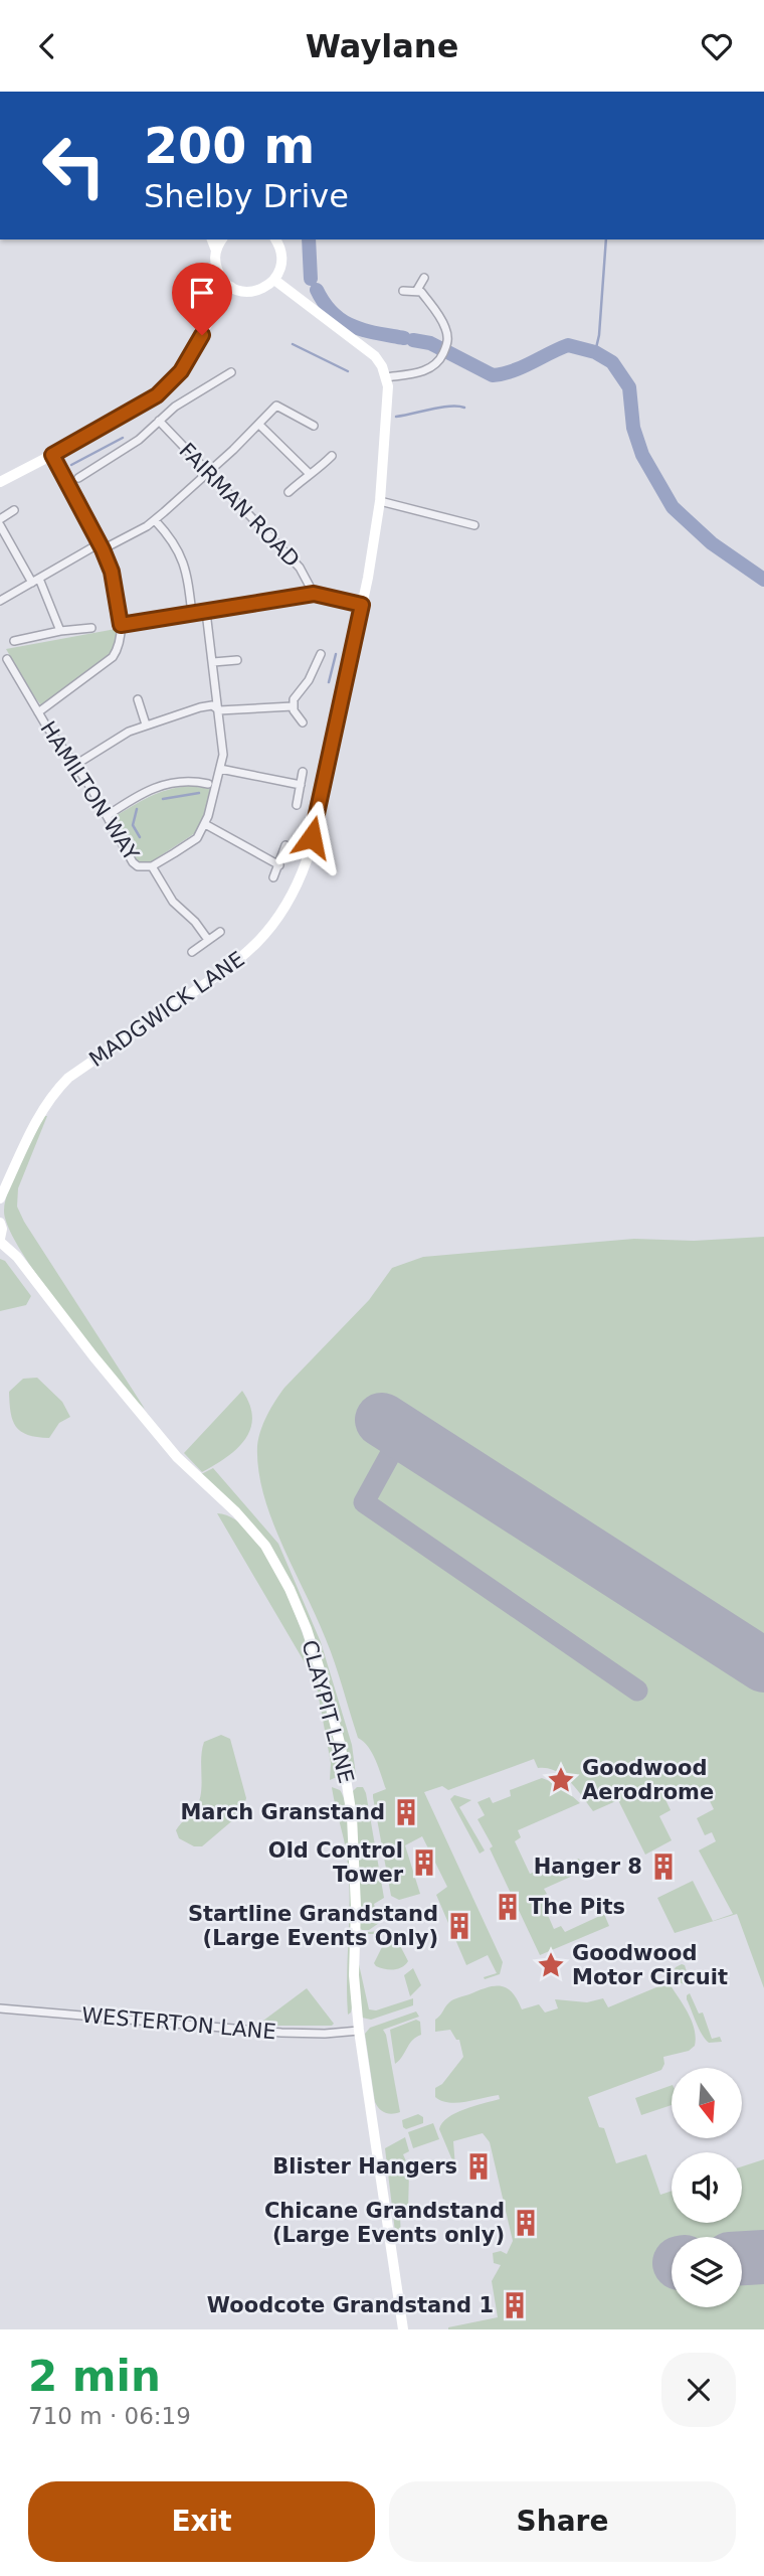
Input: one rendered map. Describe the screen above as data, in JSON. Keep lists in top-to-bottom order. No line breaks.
{"streets":{"street":["FAIRMAN ROAD","HAMILTON WAY","MADGWICK LANE","CLAYPIT LANE","WESTERTON LANE"]},"crossings":[["CLAYPIT LANE","WESTERTON LANE"]],"places":{"place":["Goodwood Aerodrome","Goodwood Motor Circuit"],"building":["March Granstand","Old Control Tower","Hanger 8","The Pits","Startline Grandstand (Large Events Only)","Blister Hangers","Chicane Grandstand (Large Events only)","Woodcote Grandstand 1"]},"north":"bottom","page":{"header":"Waylane","turn":["200 m","Shelby Drive"],"heading":["2 min","710 m · 06:19"],"buttons":["Exit","Share"]}}
